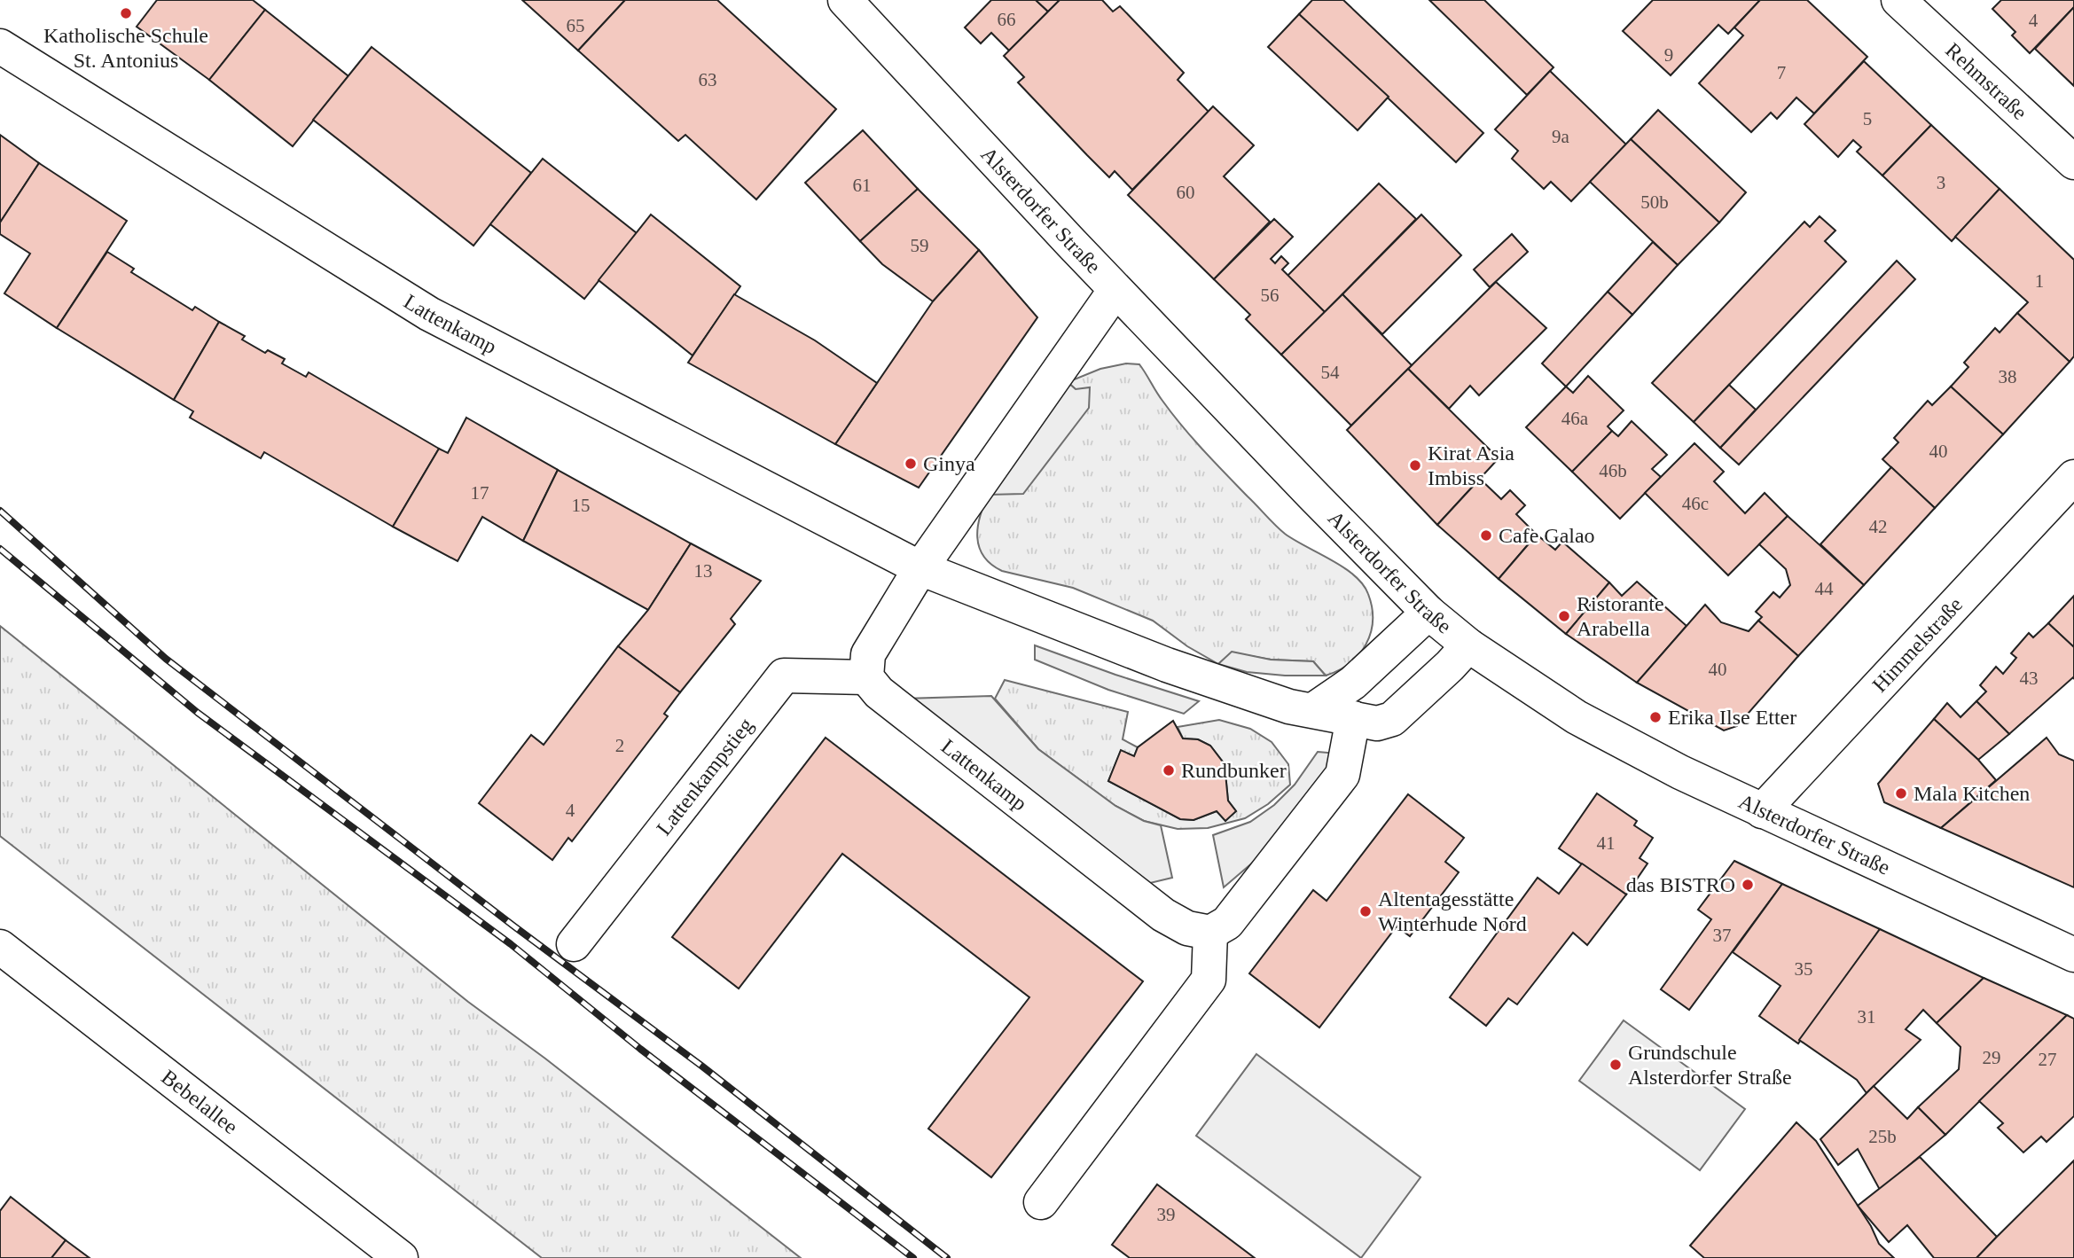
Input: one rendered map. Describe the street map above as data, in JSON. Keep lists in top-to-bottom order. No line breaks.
{"streets":{"street":["Rehmstraße","Alsterdorfer Straße","Lattenkamp","Himmelstraße","Lattenkampstieg","Bebelallee"]},"crossings":[["Alsterdorfer Straße","Lattenkamp"],["Alsterdorfer Straße","Himmelstraße"],["Lattenkamp","Lattenkampstieg"]],"places":["Katholische Schule St. Antonius","Ginya","Kirat Asia Imbiss","Cafe Galao","Ristorante Arabella","Erika Ilse Etter","Rundbunker","Mala Kitchen","das BISTRO","Altentagesstätte Winterhude Nord","Grundschule Alsterdorfer Straße"],"house_numbers":["66","4","65","9","7","63","5","9a","3","61","60","50b","59","1","56","54","38","46a","40","46b","17","46c","15","42","13","44","40","43","2","4","41","37","35","31","29","27","25b","39"]}
